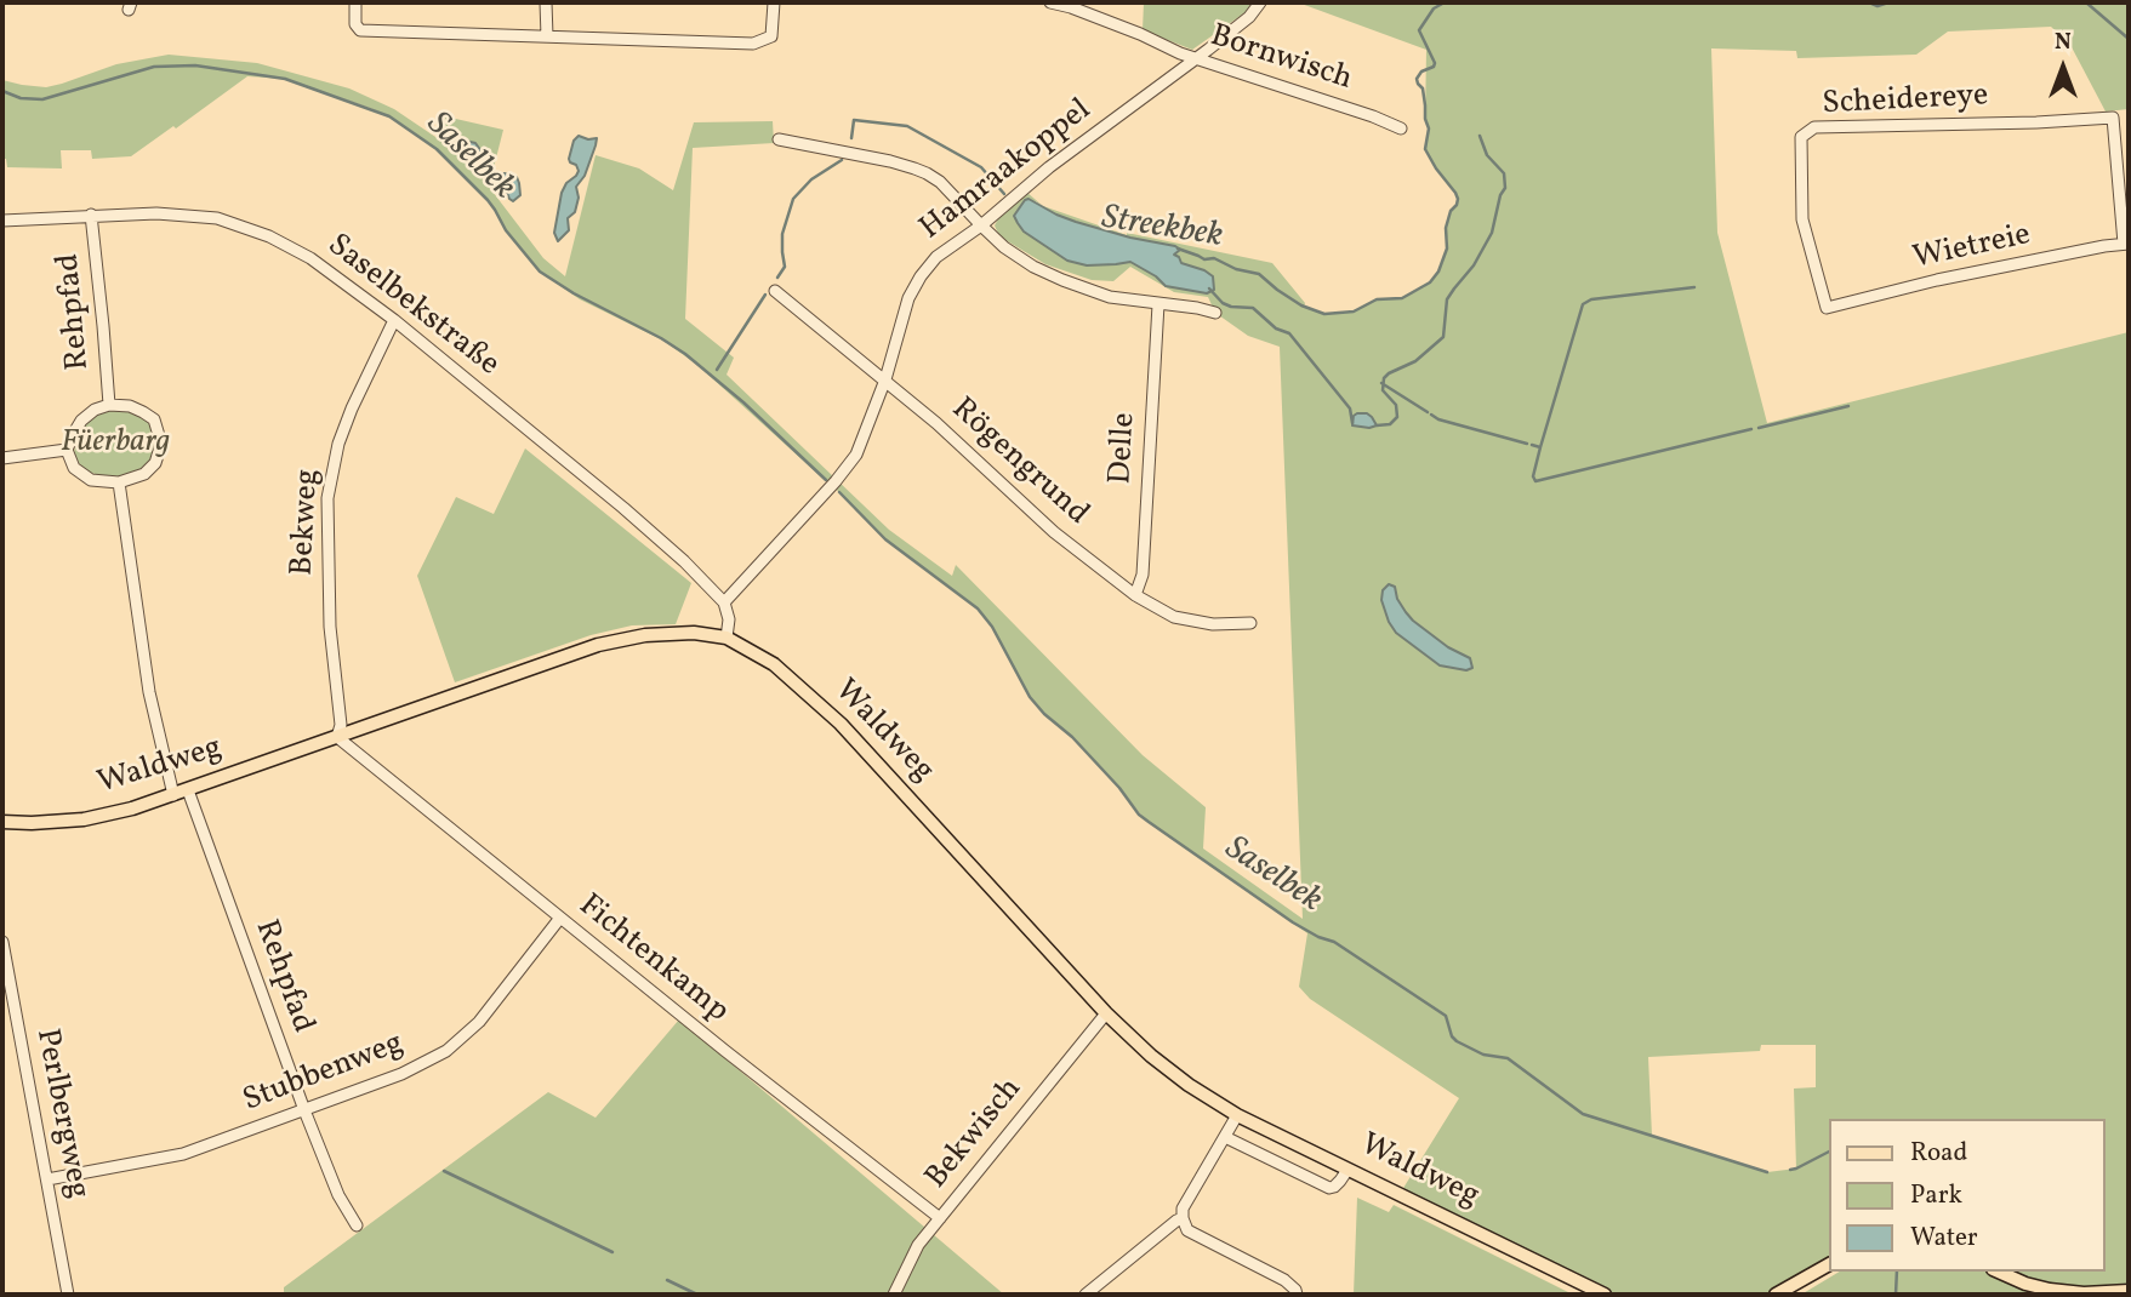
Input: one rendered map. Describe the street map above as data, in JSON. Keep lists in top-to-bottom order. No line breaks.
{"streets":{"main road":["Waldweg"],"street":["Bornwisch","Scheidereye","Hamraakoppel","Wietreie","Saselbekstraße","Rehpfad","Delle","Rögengrund","Bekweg","Fichtenkamp","Stubbenweg","Perlbergweg","Bekwisch"]},"crossings":[["Bornwisch","Hamraakoppel"],["Scheidereye","Wietreie"],["Hamraakoppel","Saselbekstraße"],["Hamraakoppel","Rögengrund"],["Saselbekstraße","Rehpfad"],["Saselbekstraße","Bekweg"],["Rehpfad","Waldweg"],["Rehpfad","Stubbenweg"],["Delle","Rögengrund"],["Bekweg","Waldweg"],["Bekweg","Fichtenkamp"],["Waldweg","Fichtenkamp"],["Waldweg","Bekwisch"],["Fichtenkamp","Stubbenweg"],["Fichtenkamp","Bekwisch"],["Stubbenweg","Perlbergweg"]],"water":["Saselbek","Streekbek"],"parks":["Füerbarg"],"legend":["Road","Park","Water"],"north":"top"}
